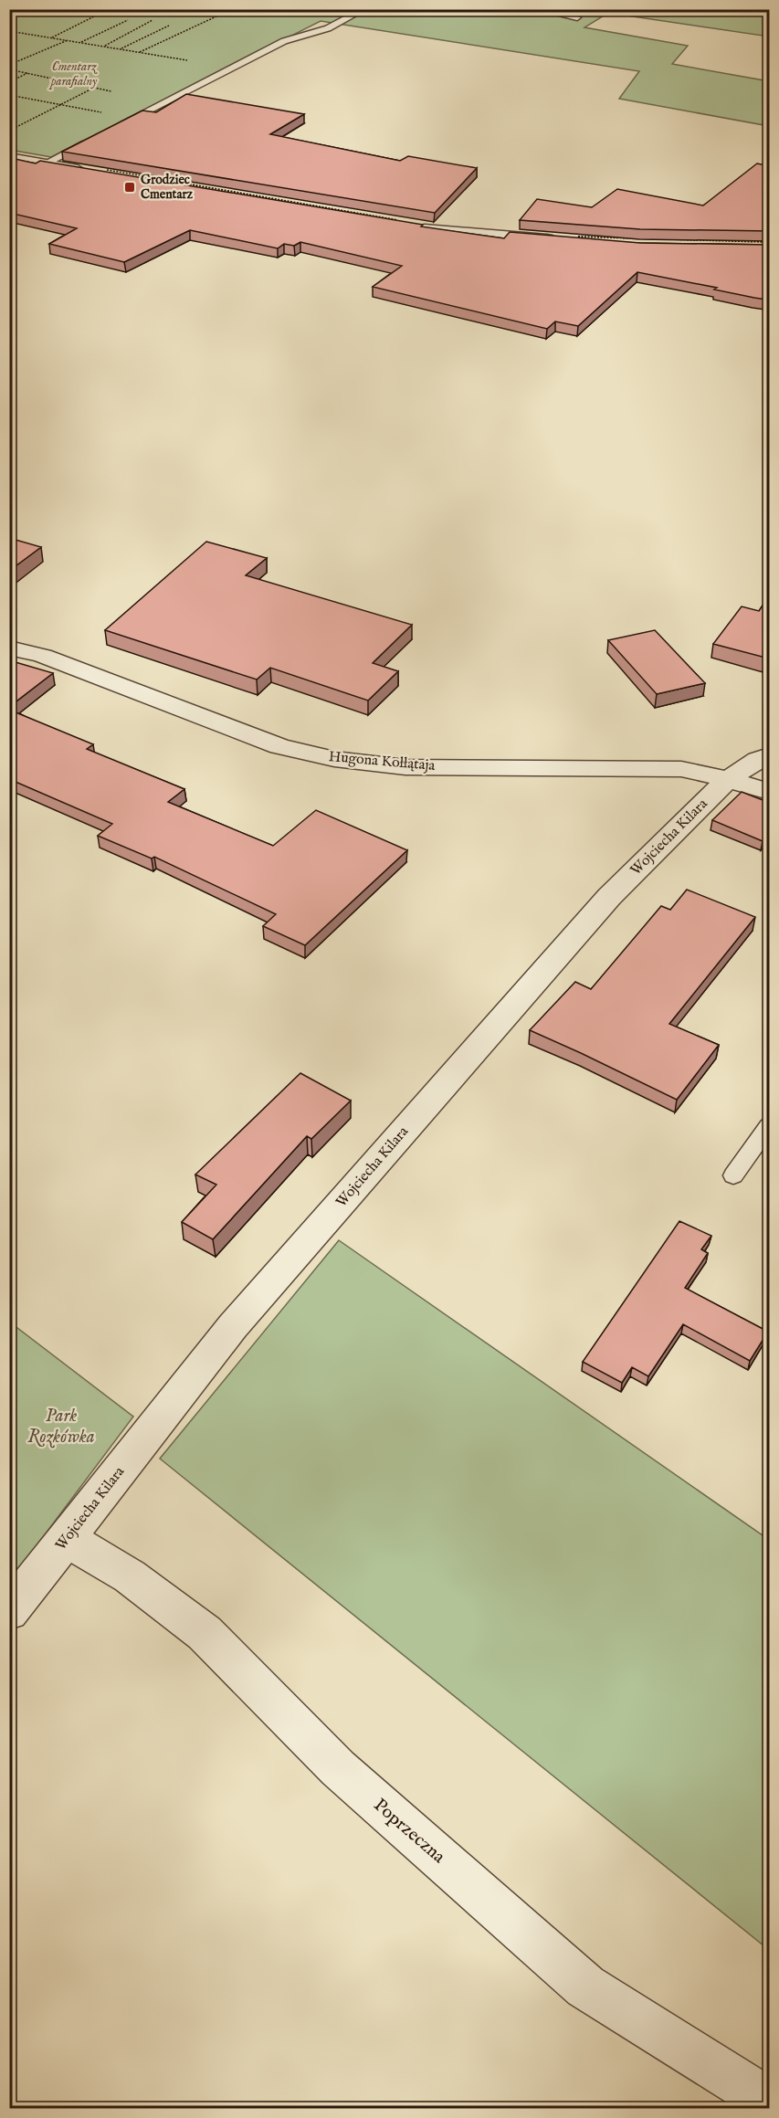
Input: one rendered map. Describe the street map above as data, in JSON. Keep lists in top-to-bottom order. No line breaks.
{"streets":{"street":["Hugona Kołłątaja","Wojciecha Kilara","Poprzeczna"]},"crossings":[["Hugona Kołłątaja","Wojciecha Kilara"],["Wojciecha Kilara","Poprzeczna"]],"parks":["Cmentarz parafialny","Park Rozkówka"],"places":{"transit":["Grodziec Cmentarz"]}}
